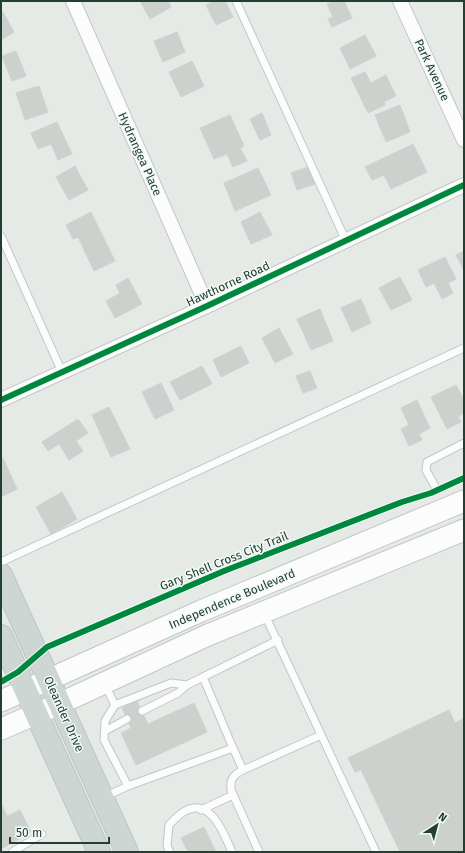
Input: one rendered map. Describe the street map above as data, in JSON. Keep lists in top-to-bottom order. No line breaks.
{"streets":{"main road":["Independence Boulevard","Oleander Drive"],"street":["Park Avenue","Hydrangea Place","Hawthorne Road"],"cycle path":["Gary Shell Cross City Trail"]},"crossings":[["Hydrangea Place","Hawthorne Road"],["Independence Boulevard","Oleander Drive"]],"scale_bar":"50 m","north":"top right"}
